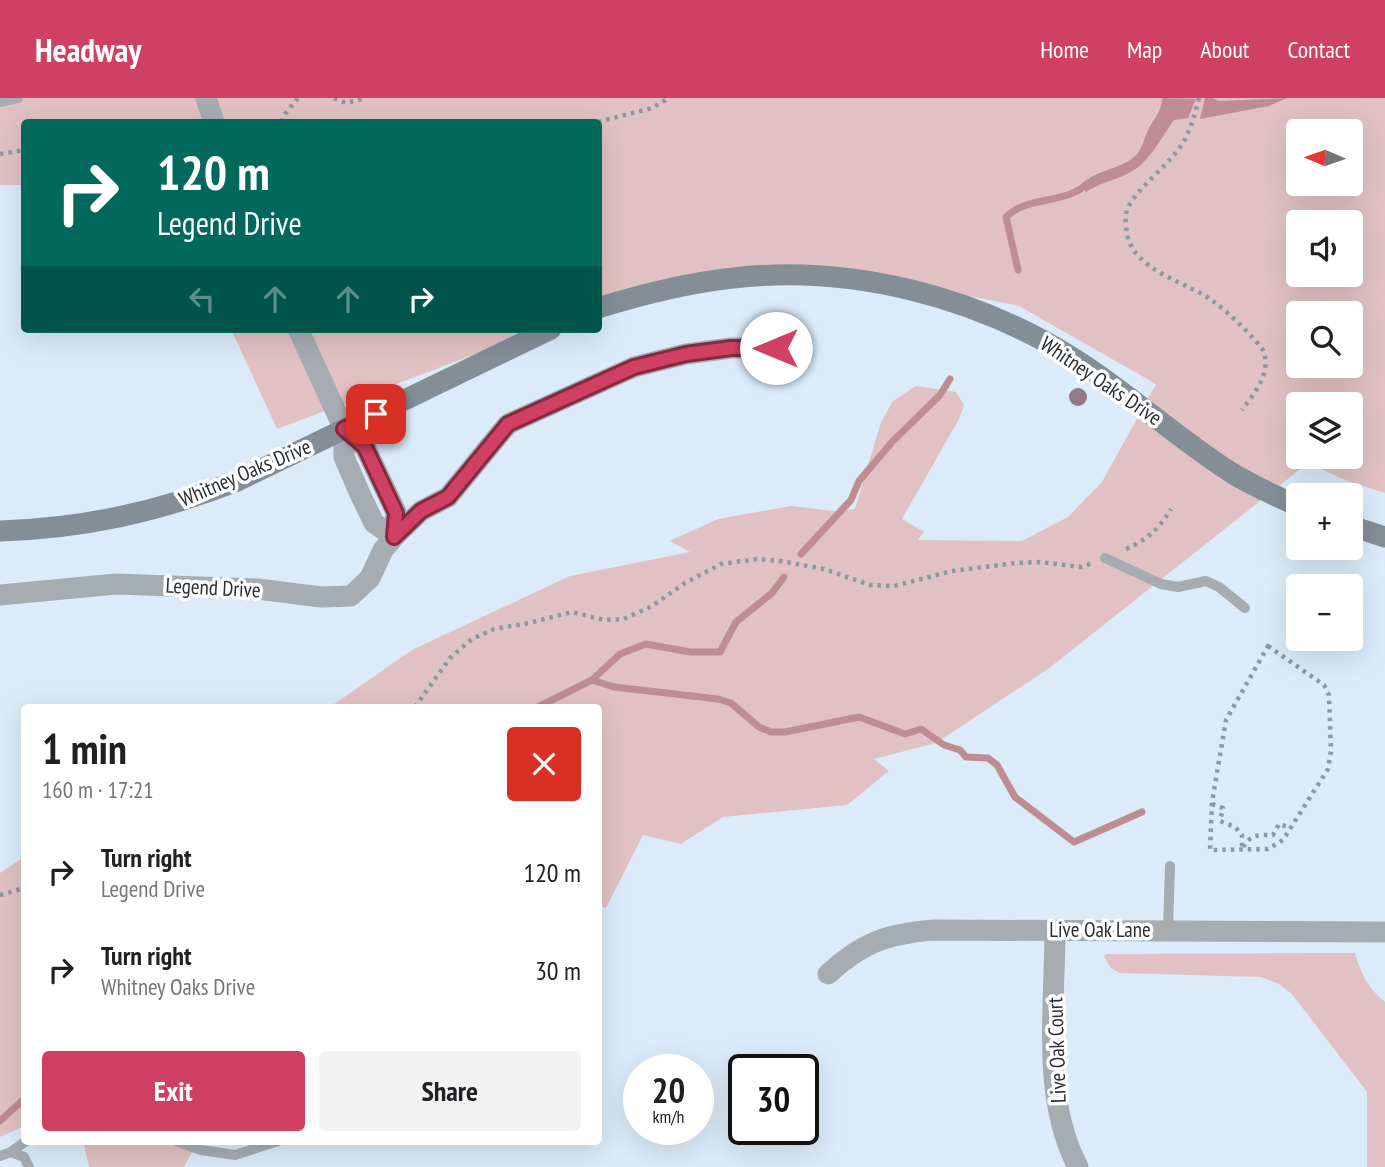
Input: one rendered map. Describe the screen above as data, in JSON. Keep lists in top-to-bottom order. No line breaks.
{"streets":{"street":["Whitney Oaks Drive","Legend Drive","Live Oak Lane","Live Oak Court"]},"crossings":[["Live Oak Lane","Live Oak Court"]],"north":"left","page":{"header":"Headway","nav":["Home","Map","About","Contact"],"map_buttons":["+","−"],"turn":["120 m","Legend Drive"],"heading":["1 min","160 m · 17:21"],"list":[{"name":"Turn right","note":"Legend Drive","value":"120 m"},{"name":"Turn right","note":"Whitney Oaks Drive","value":"30 m"}],"buttons":["Exit","Share"],"speed":"20 km/h","limit":"30"}}
